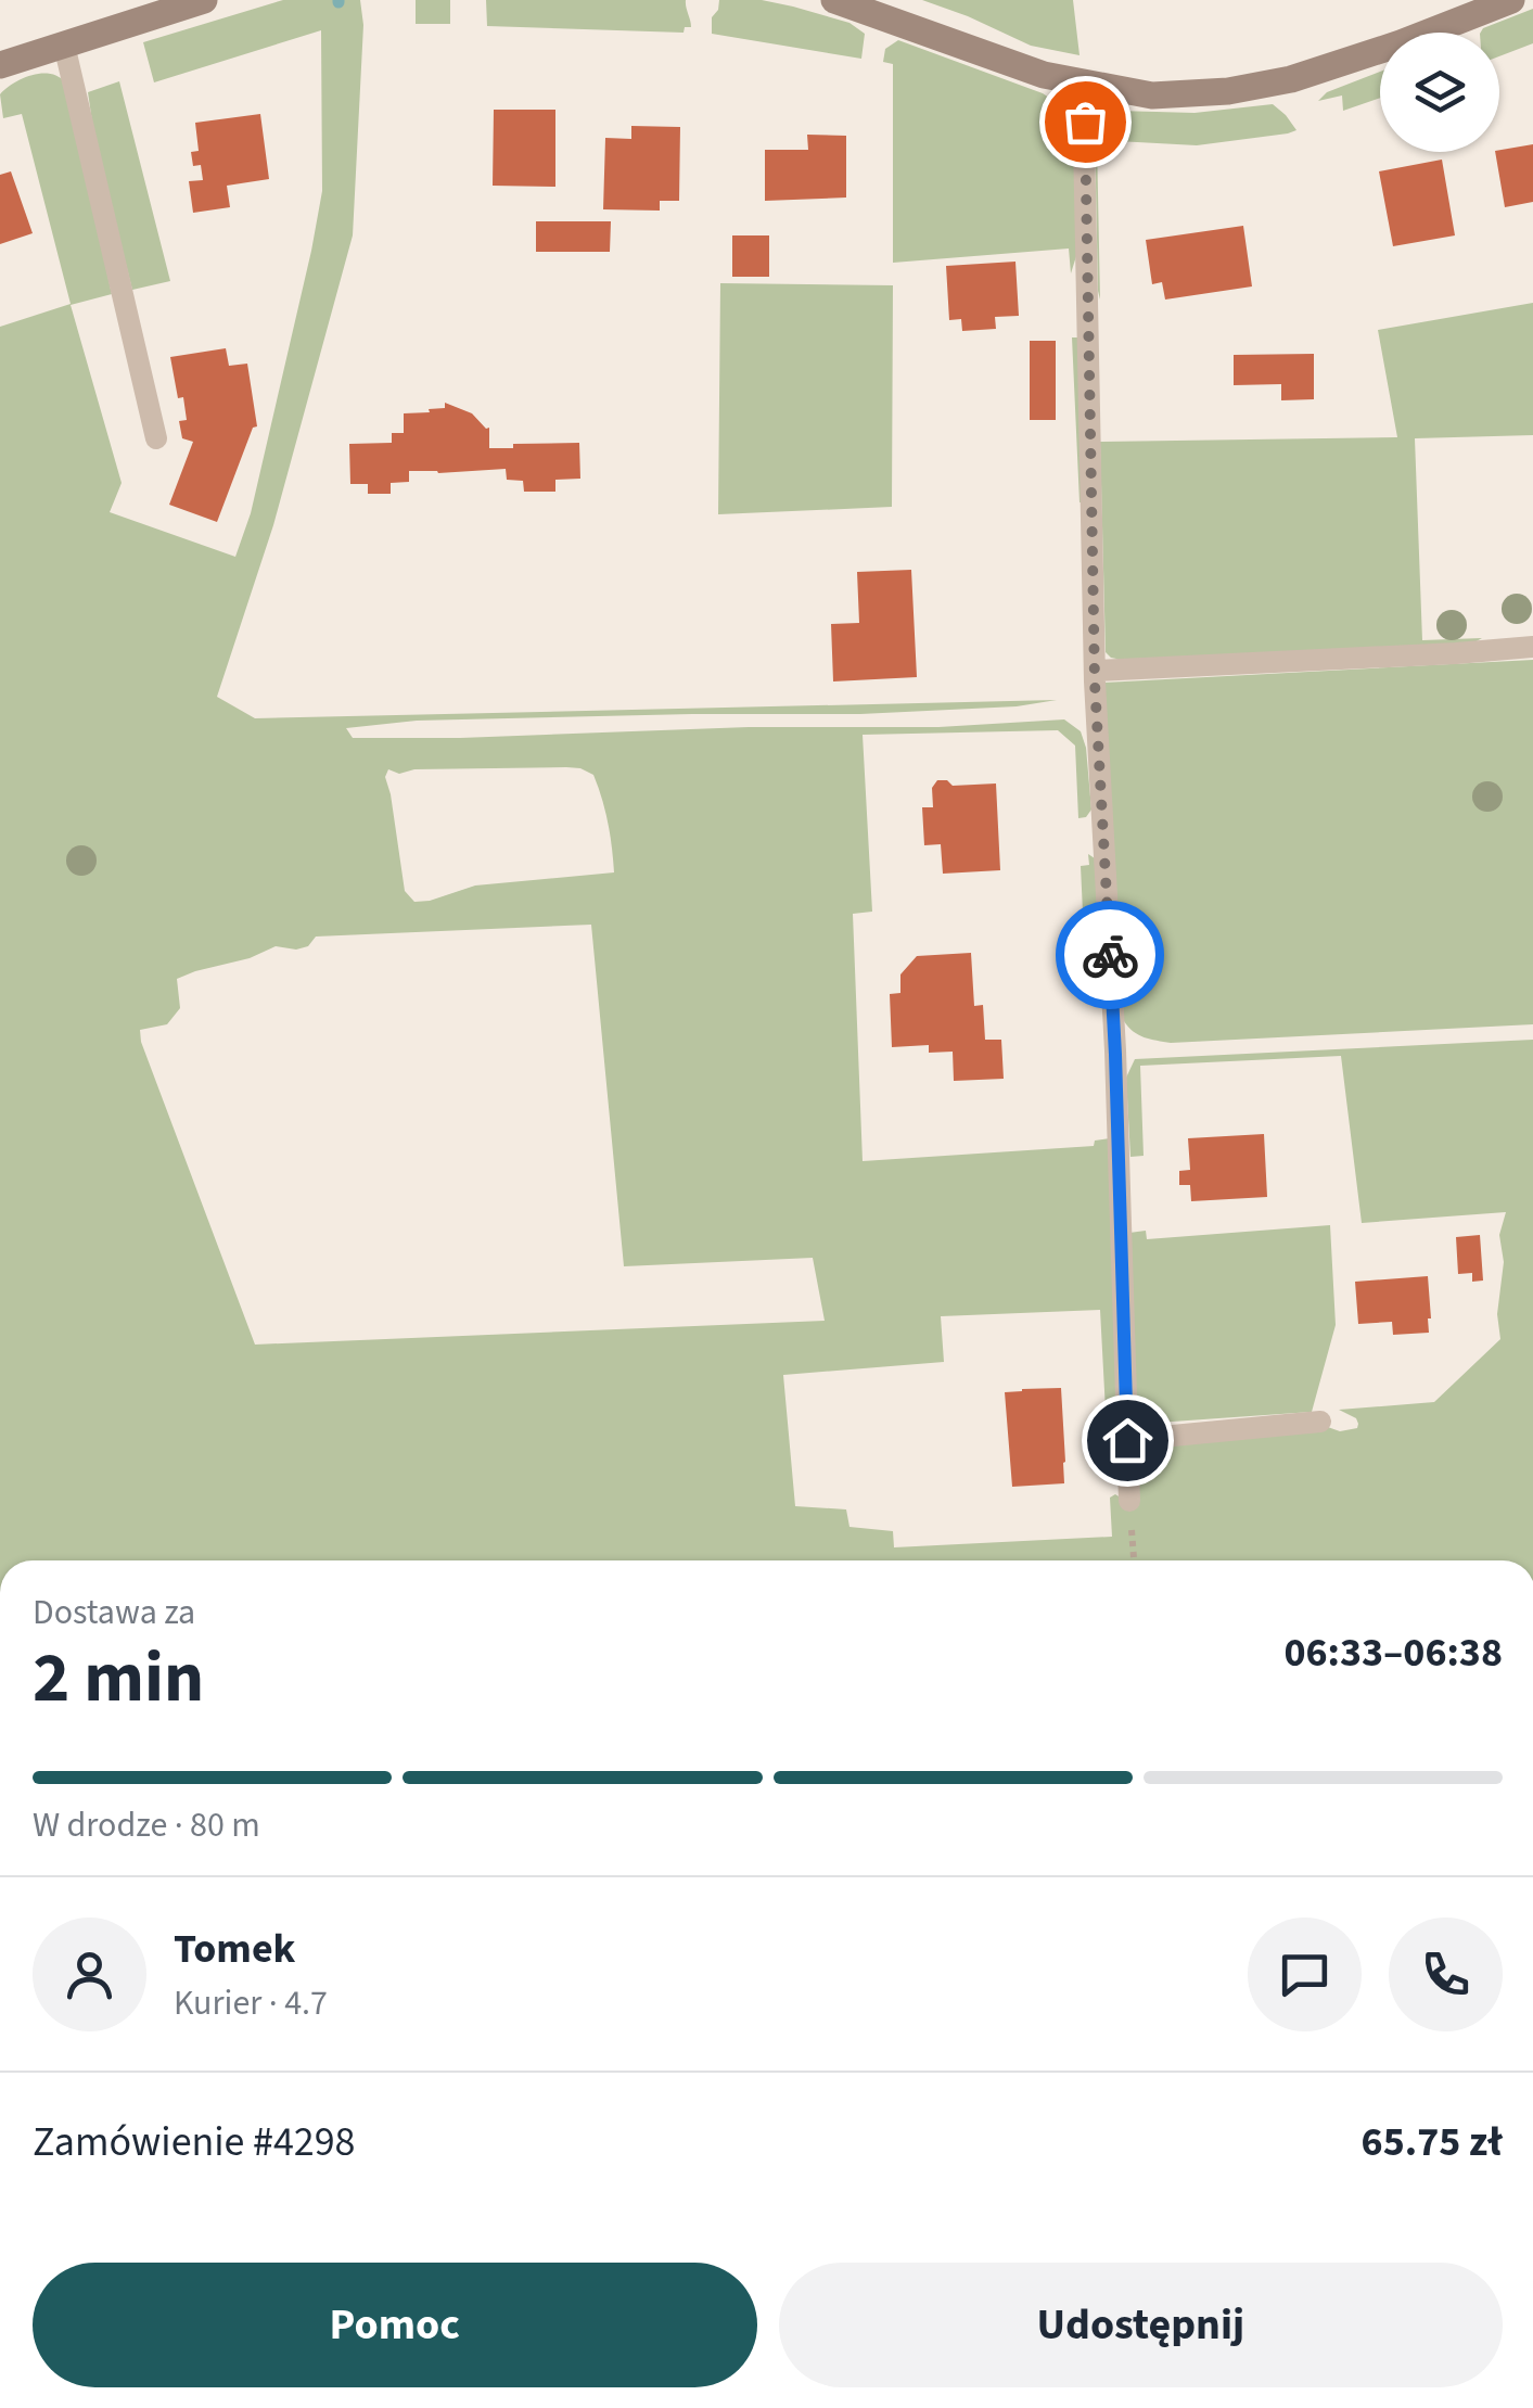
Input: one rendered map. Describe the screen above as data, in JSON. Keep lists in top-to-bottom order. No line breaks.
{"page":{"heading":["2 min","Dostawa za","06:33–06:38"],"panel":["Tomek","Kurier · 4.7","Zamówienie #4298","65.75 zł"],"bar":"W drodze · 80 m","buttons":["Pomoc","Udostępnij"]}}
